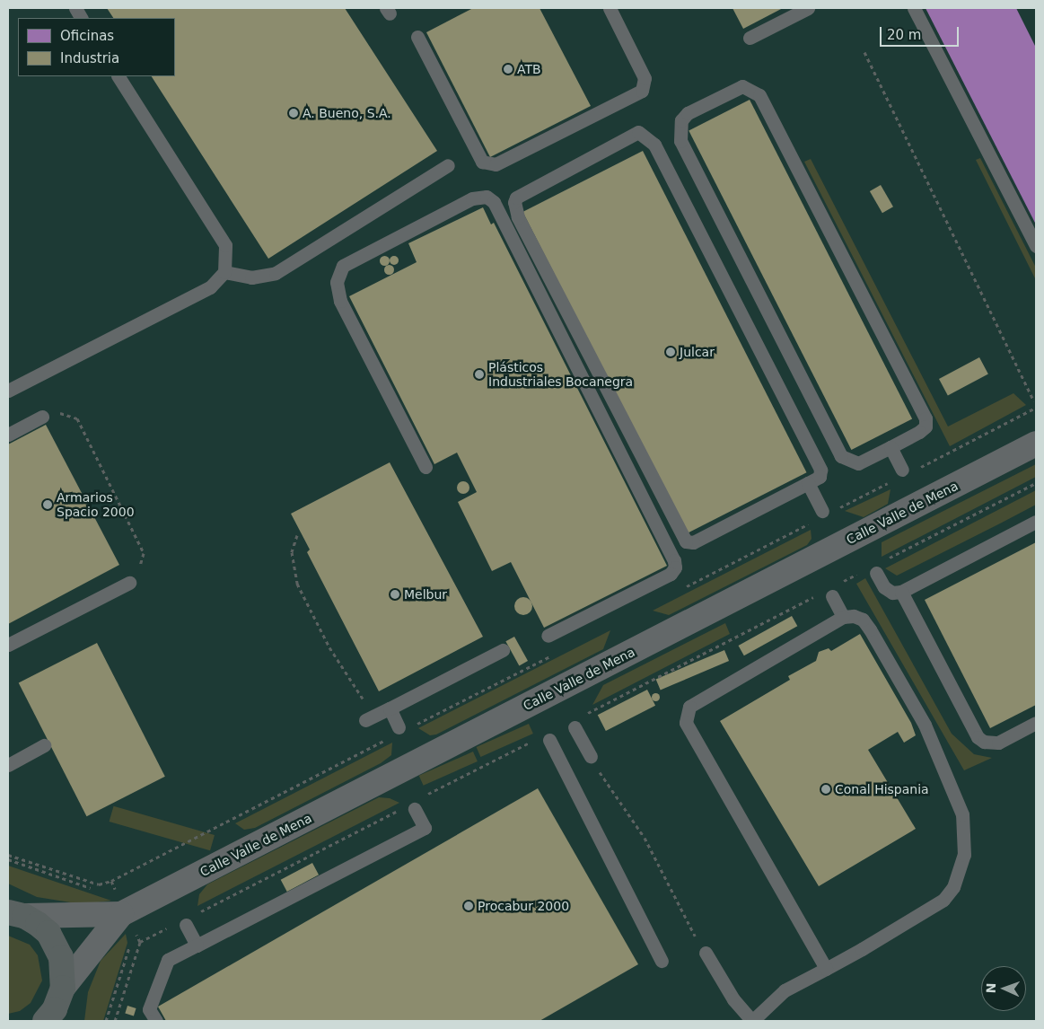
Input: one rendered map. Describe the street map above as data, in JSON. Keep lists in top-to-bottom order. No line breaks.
{"streets":{"street":["Calle Valle de Mena"]},"places":["ATB","A. Bueno, S.A.","Julcar","Plásticos Industriales Bocanegra","Armarios Spacio 2000","Melbur","Conal Hispania","Procabur 2000"],"legend":["Oficinas","Industria"],"scale_bar":"20 m","north":"left"}
